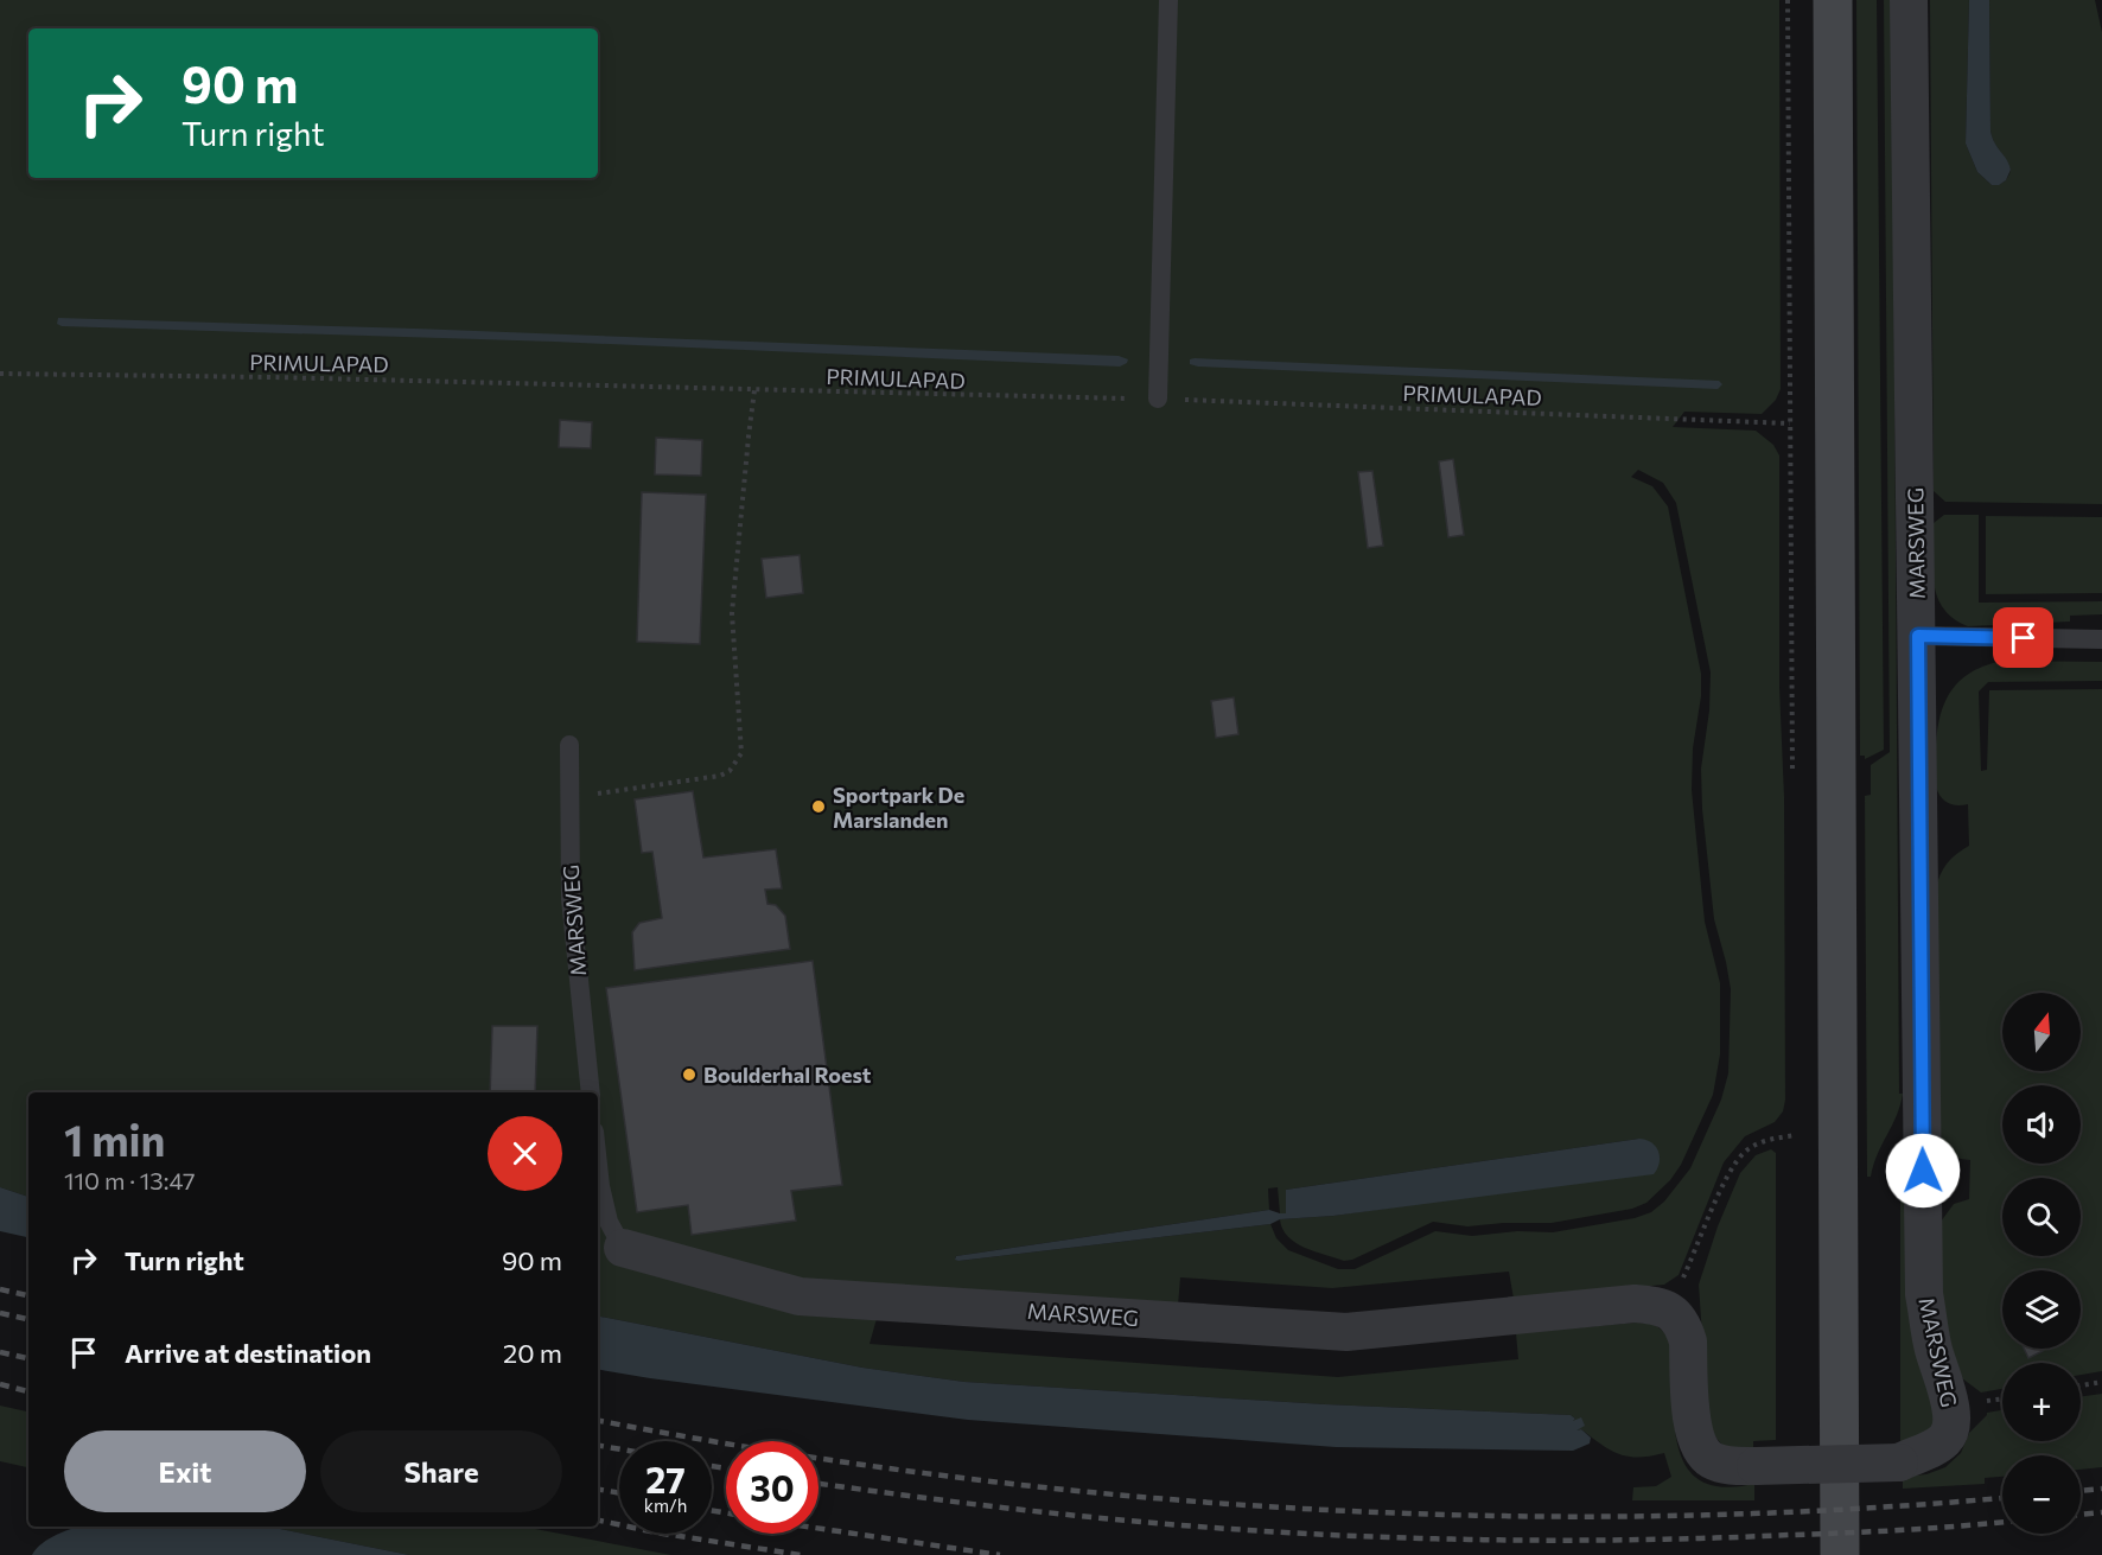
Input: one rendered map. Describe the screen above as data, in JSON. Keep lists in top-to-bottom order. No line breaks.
{"streets":{"street":["MARSWEG"],"path":["PRIMULAPAD"]},"places":["Sportpark De Marslanden","Boulderhal Roest"],"north":"top","page":{"turn":["90 m","Turn right"],"map_buttons":["+","−"],"heading":["1 min","110 m · 13:47"],"list":[{"name":"Turn right","value":"90 m"},{"name":"Arrive at destination","value":"20 m"}],"buttons":["Exit","Share"],"speed":"27 km/h","limit":"30"}}
